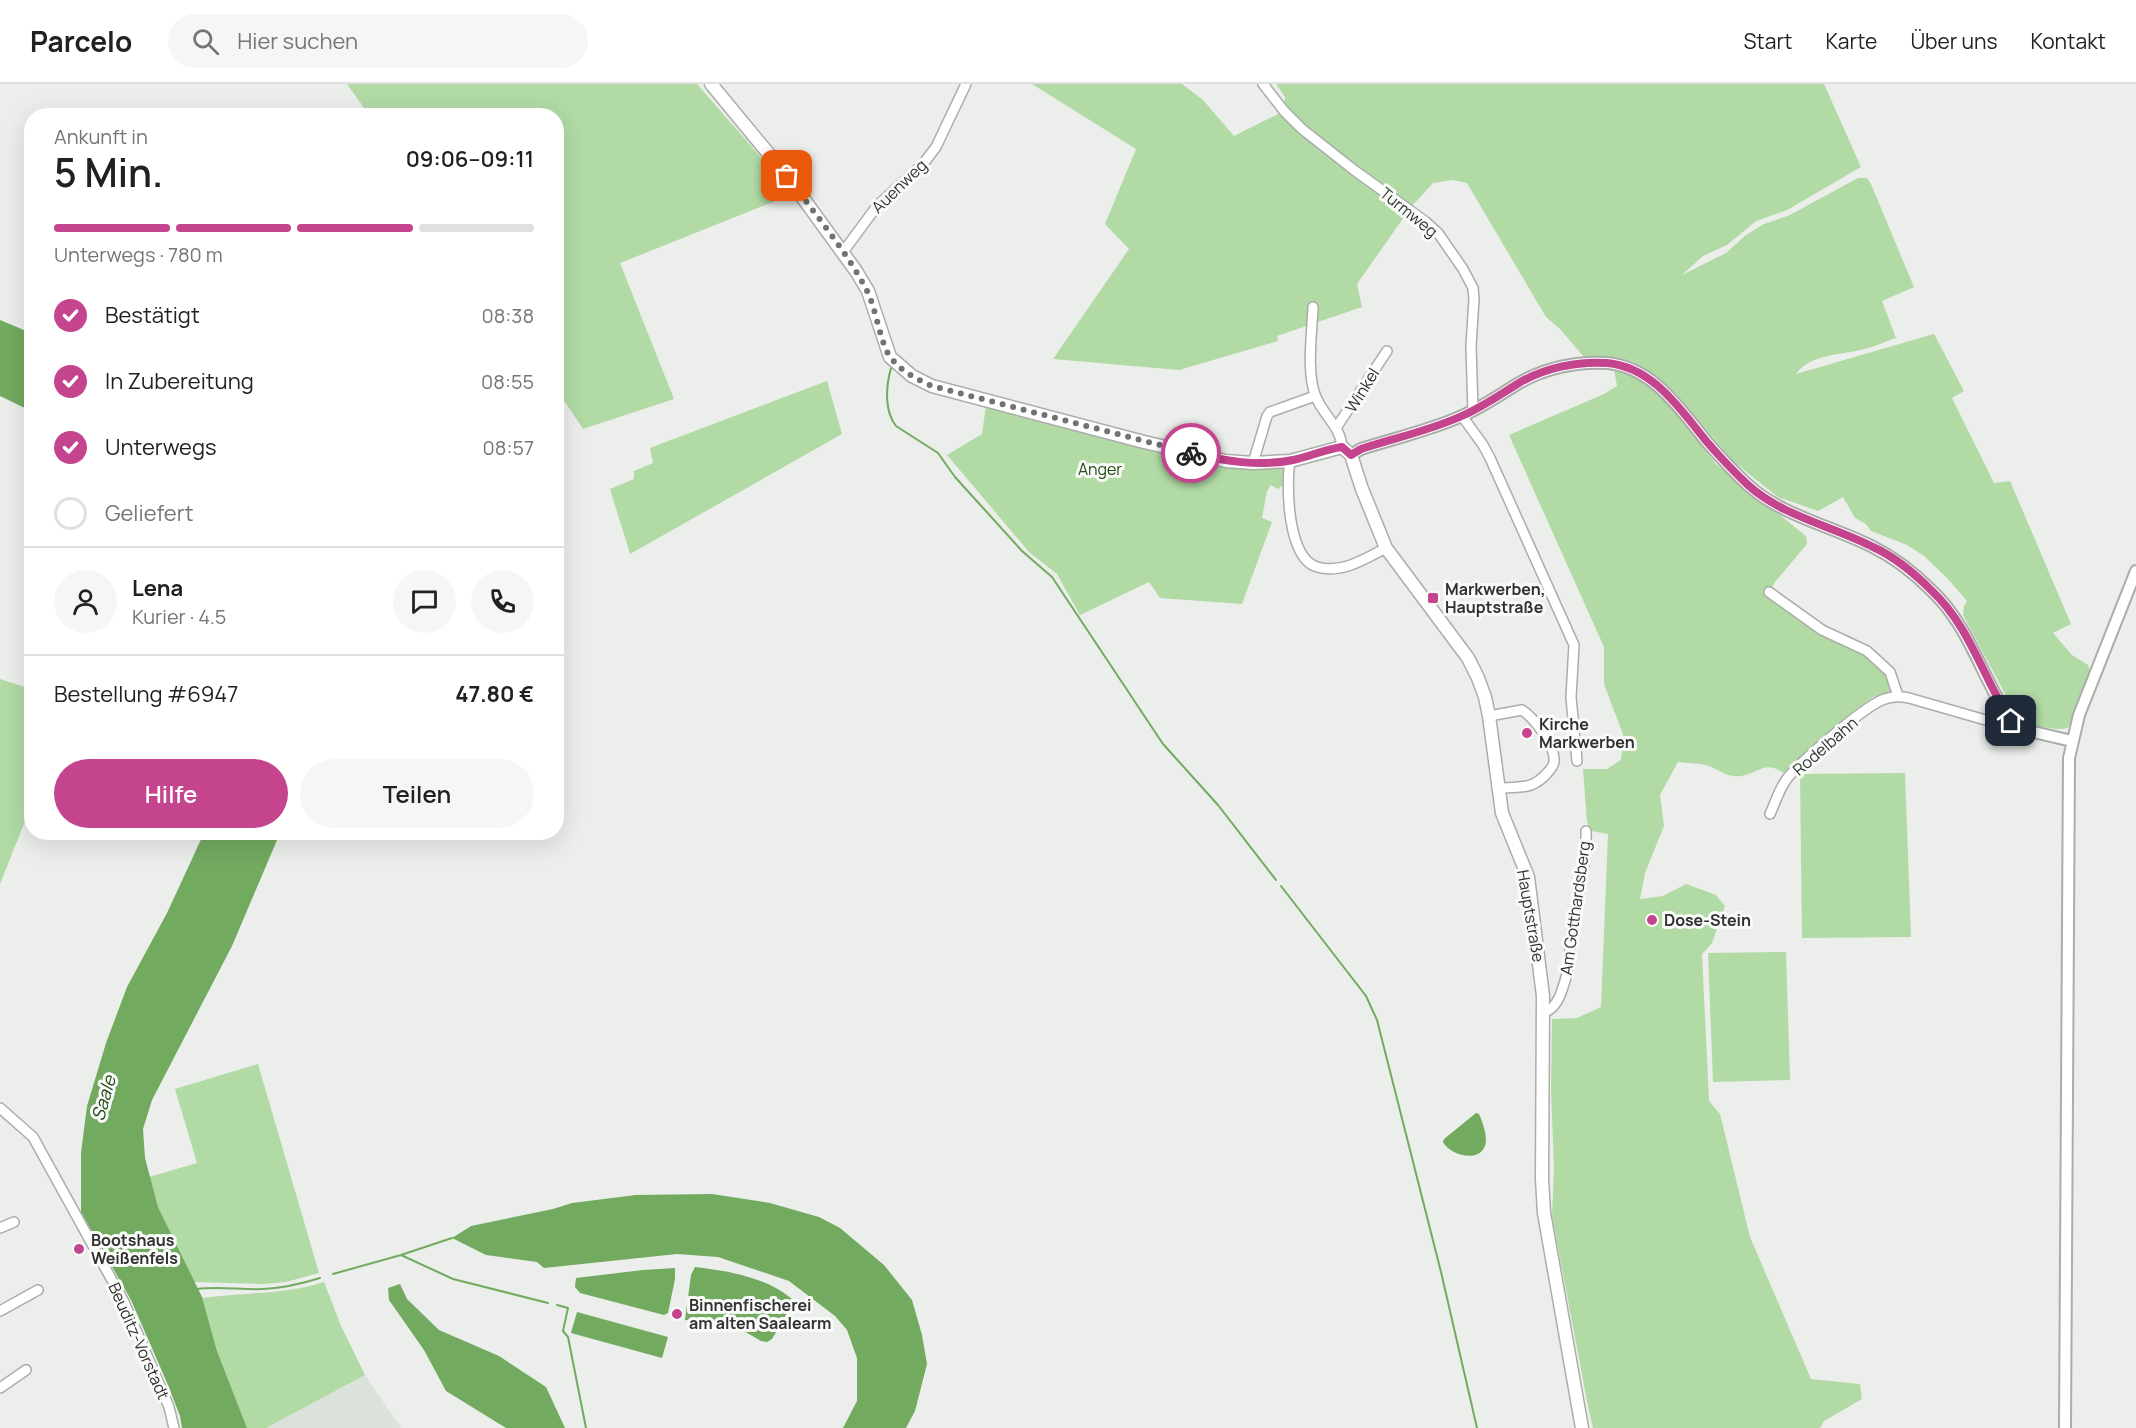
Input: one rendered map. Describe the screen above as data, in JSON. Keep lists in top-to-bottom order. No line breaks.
{"streets":{"main road":["Hauptstraße"],"street":["Auenweg","Turmweg","Winkel","Rodelbahn","Am Gotthardsberg","Beuditz-Vorstadt"]},"crossings":[["Winkel","Hauptstraße"],["Am Gotthardsberg","Hauptstraße"]],"water":["Saale"],"parks":["Anger"],"places":{"transit":["Markwerben, Hauptstraße"],"other":["Kirche Markwerben","Dose-Stein","Bootshaus Weißenfels","Binnenfischerei am alten Saalearm"]},"page":{"header":"Parcelo","search":"Hier suchen","nav":["Start","Karte","Über uns","Kontakt"],"heading":["5 Min.","Ankunft in","09:06–09:11"],"panel":["Lena","Kurier · 4.5","Bestellung #6947","47.80 €"],"bar":"Unterwegs · 780 m","list":[["Bestätigt","08:38"],["In Zubereitung","08:55"],["Unterwegs","08:57"],"Geliefert"],"buttons":["Hilfe","Teilen"]}}
